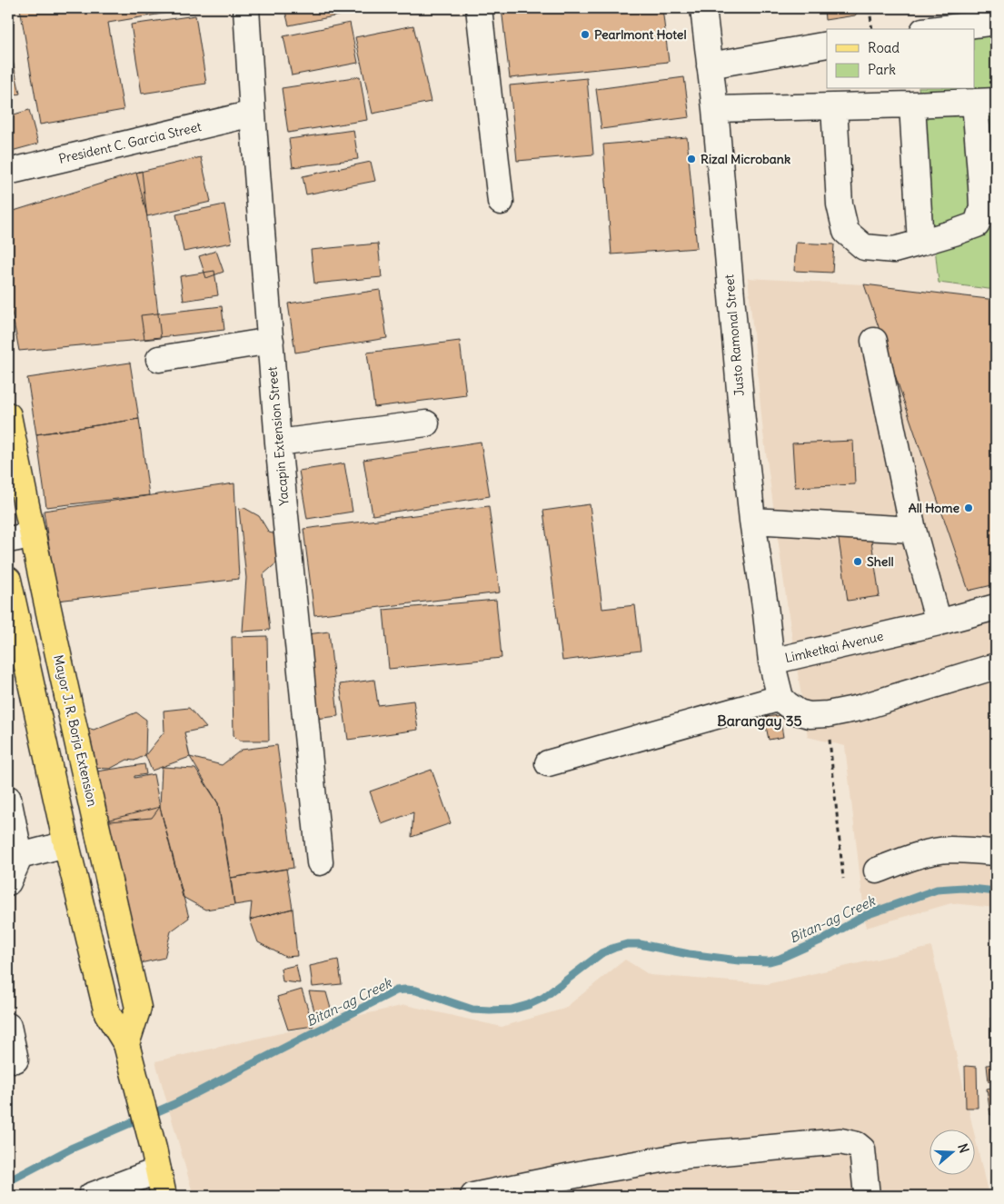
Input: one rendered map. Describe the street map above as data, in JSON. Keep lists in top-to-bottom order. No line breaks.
{"streets":{"main road":["Mayor J. R. Borja Extension"],"street":["President C. Garcia Street","Justo Ramonal Street","Yacapin Extension Street","Limketkai Avenue"]},"crossings":[["President C. Garcia Street","Yacapin Extension Street"],["Justo Ramonal Street","Limketkai Avenue"]],"districts":["Barangay 35"],"water":["Bitan-ag Creek"],"places":["Pearlmont Hotel","Rizal Microbank","All Home","Shell"],"legend":["Road","Park"],"north":"right"}
